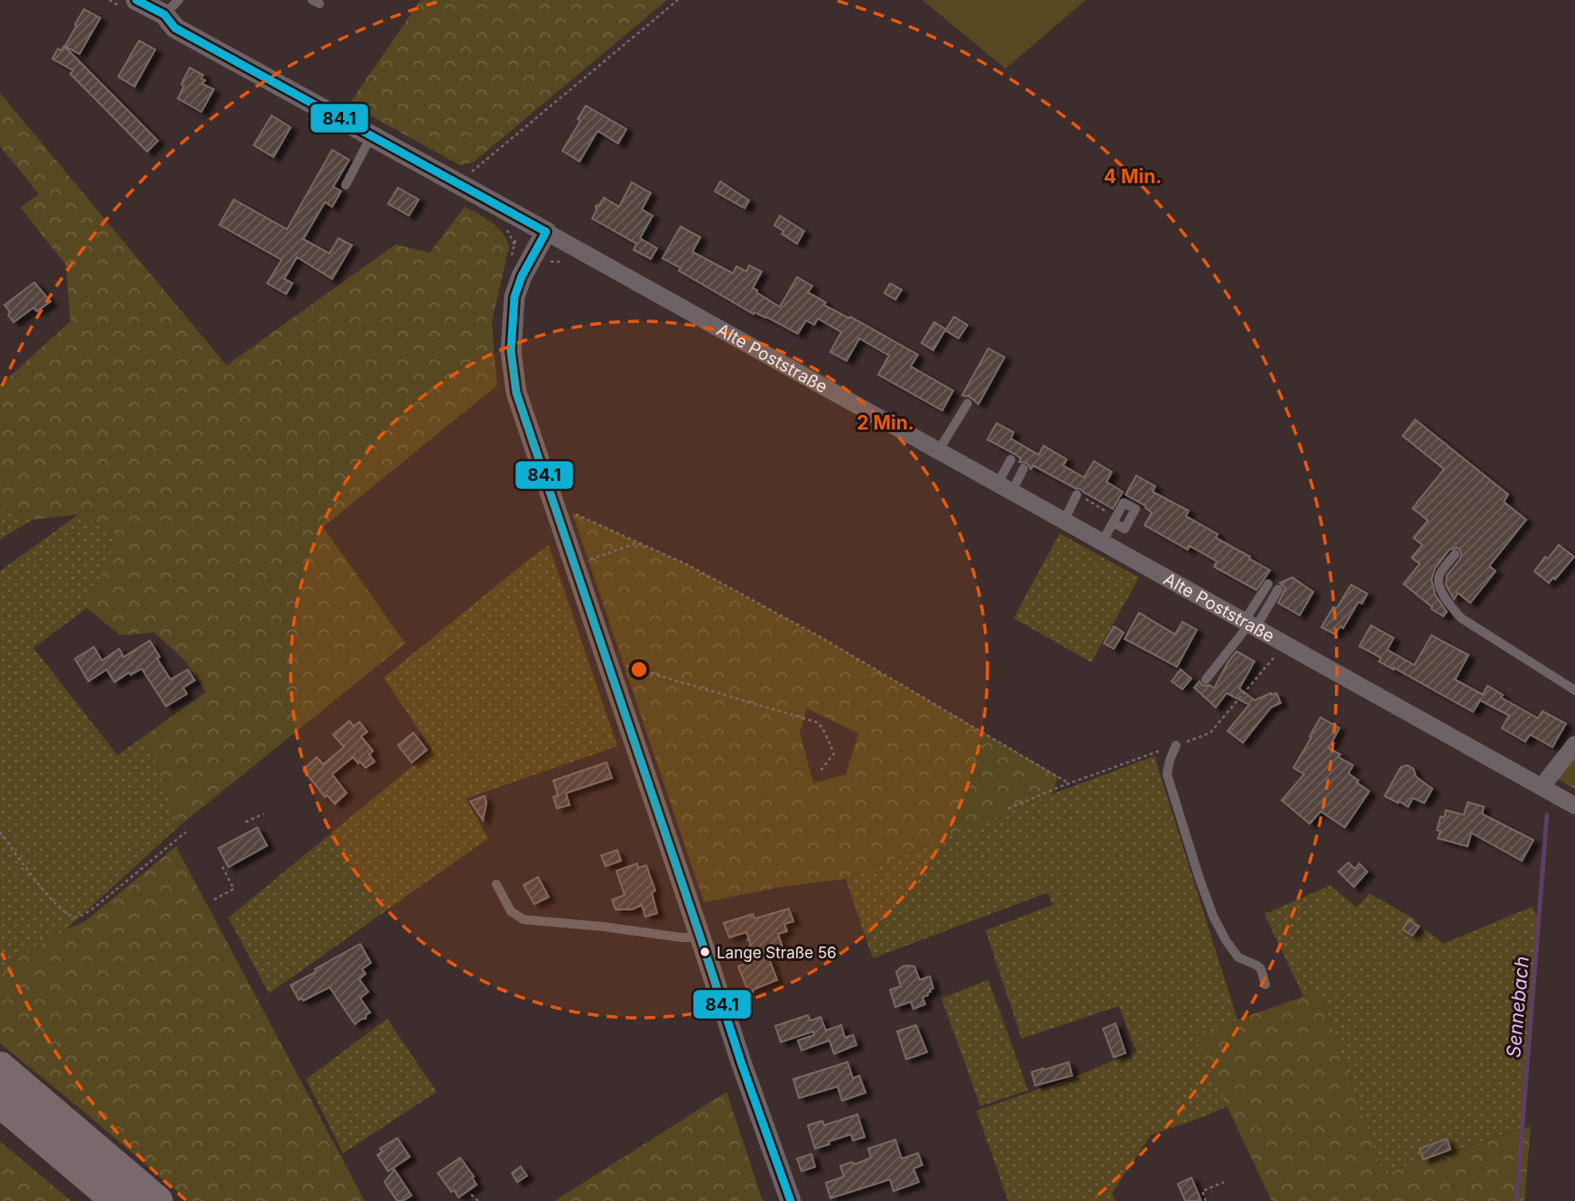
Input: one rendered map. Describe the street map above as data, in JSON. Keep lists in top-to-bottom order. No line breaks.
{"streets":{"street":["Alte Poststraße"]},"water":["Sennebach"],"places":["Lange Straße 56"],"lines":["transit line 84.1"],"rings":["4 Min.","2 Min."]}
